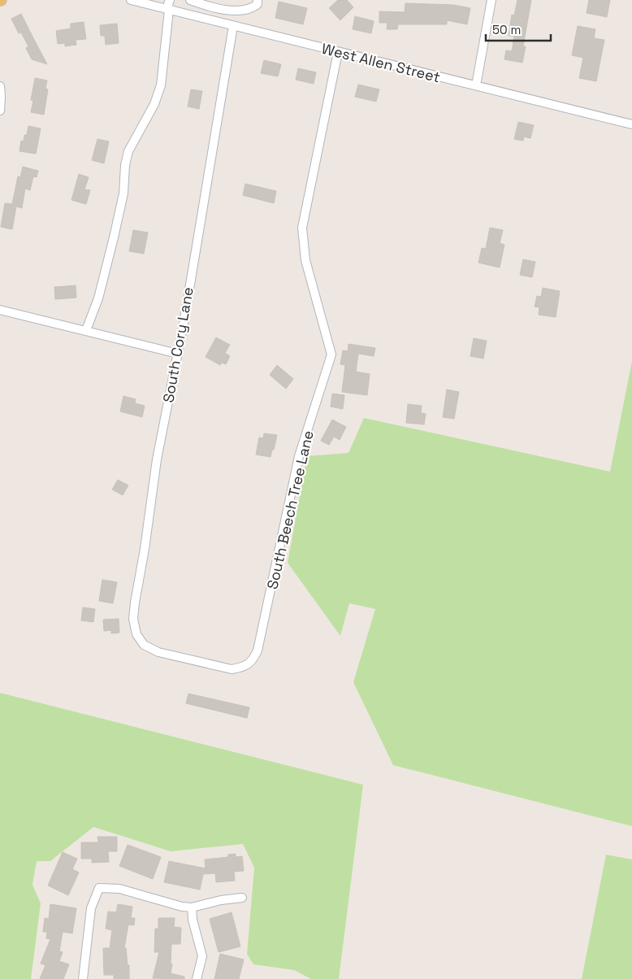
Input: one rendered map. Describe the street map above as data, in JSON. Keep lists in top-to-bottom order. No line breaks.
{"streets":{"street":["West Allen Street","South Cory Lane","South Beech Tree Lane"]},"crossings":[["West Allen Street","South Cory Lane"],["West Allen Street","South Beech Tree Lane"],["South Cory Lane","South Beech Tree Lane"]],"scale_bar":"50 m"}
